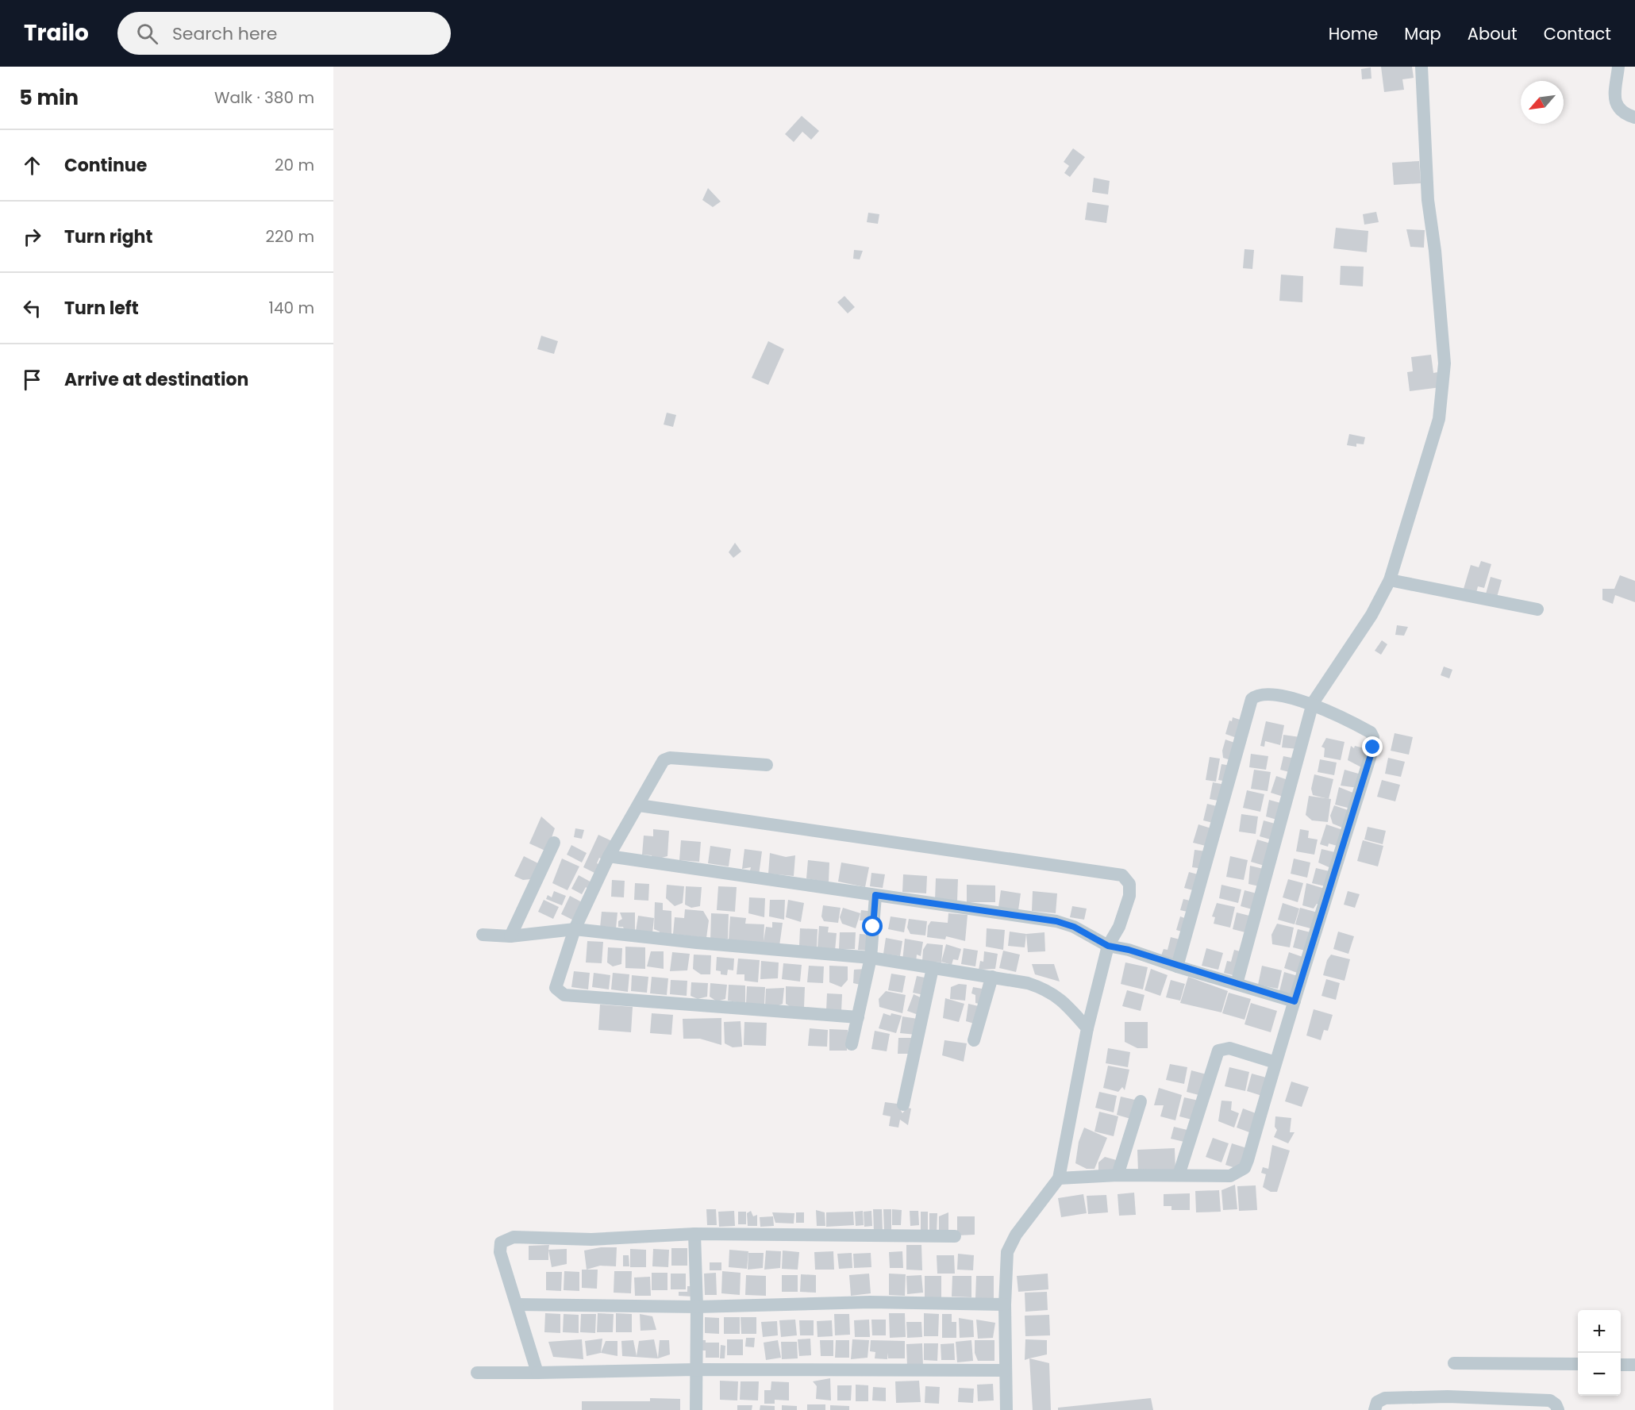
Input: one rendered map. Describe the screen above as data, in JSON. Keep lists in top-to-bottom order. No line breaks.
{"north":"bottom left","page":{"header":"Trailo","search":"Search here","nav":["Home","Map","About","Contact"],"heading":["5 min","Walk · 380 m"],"list":[["Continue","20 m"],["Turn right","220 m"],["Turn left","140 m"],"Arrive at destination"],"map_buttons":["+","−"]}}
